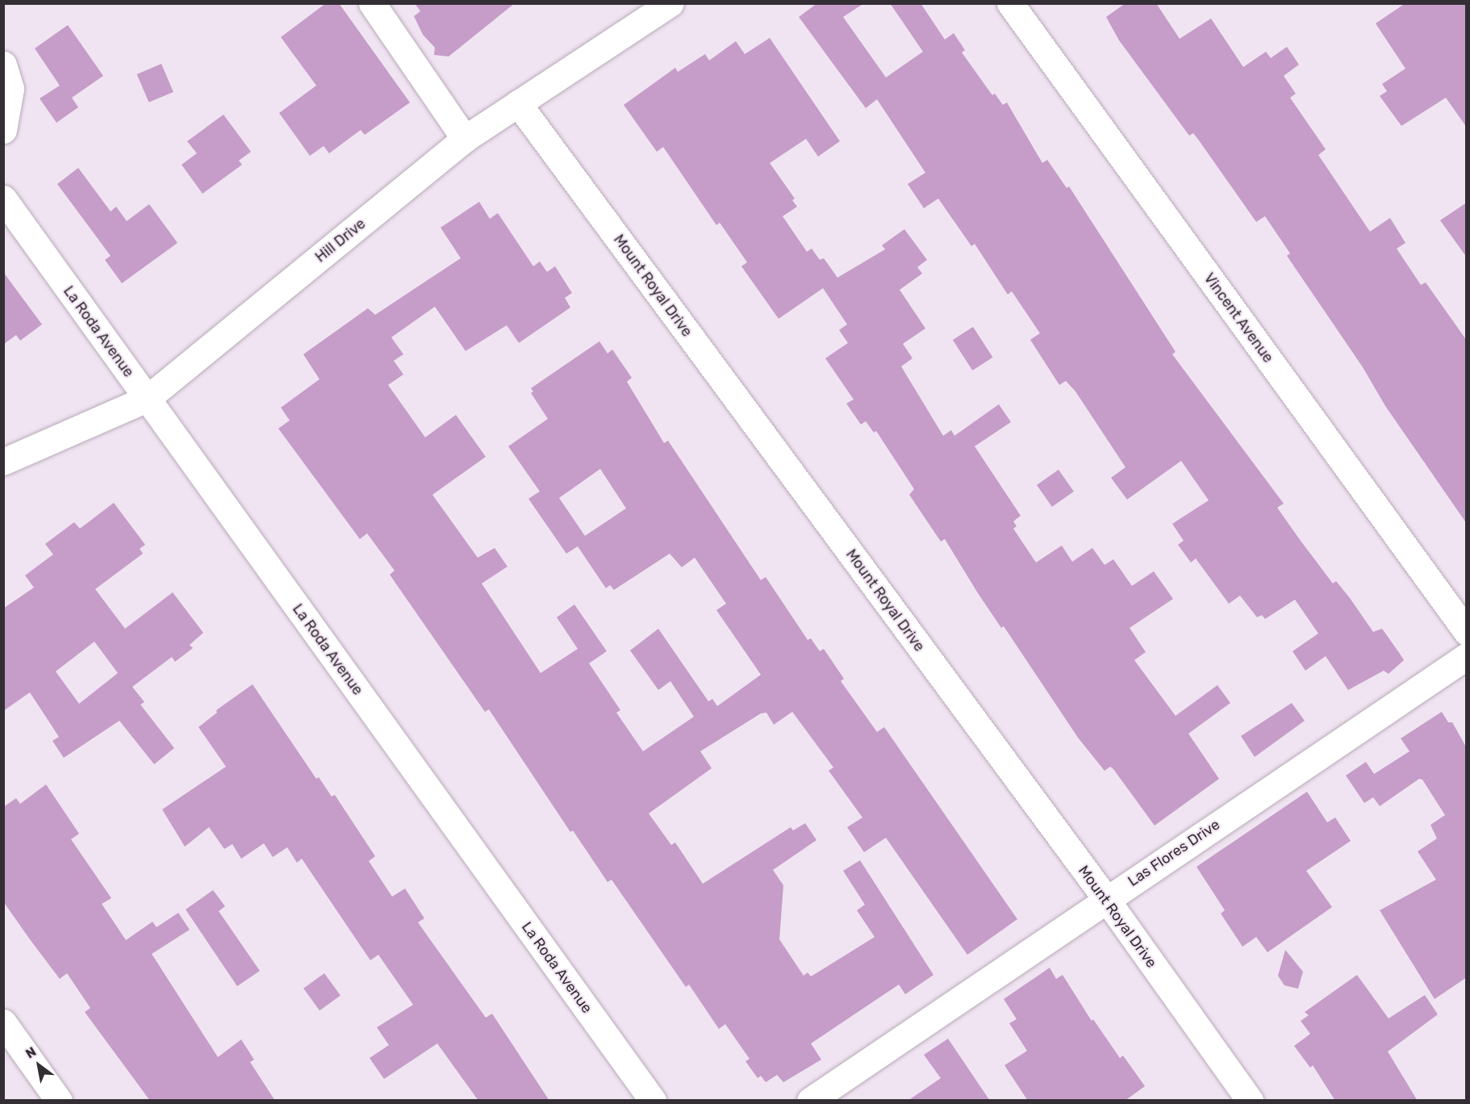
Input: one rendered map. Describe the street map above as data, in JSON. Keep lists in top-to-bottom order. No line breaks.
{"streets":{"street":["Hill Drive","Mount Royal Drive","Vincent Avenue","La Roda Avenue","Las Flores Drive"]},"crossings":[["Hill Drive","Mount Royal Drive"],["Hill Drive","La Roda Avenue"],["Mount Royal Drive","Las Flores Drive"]],"north":"top left"}
